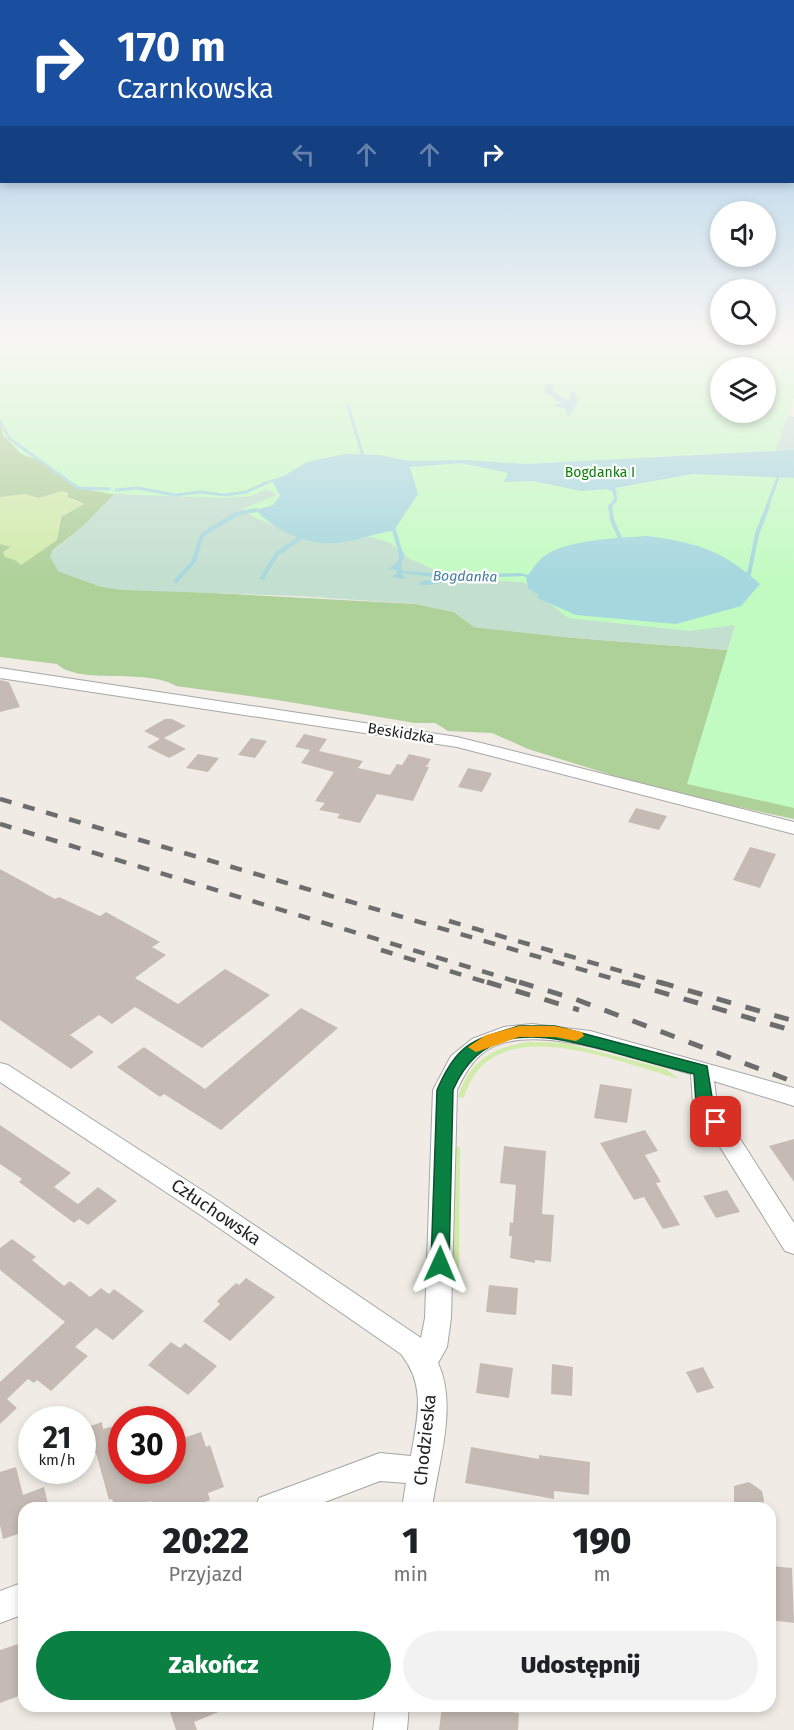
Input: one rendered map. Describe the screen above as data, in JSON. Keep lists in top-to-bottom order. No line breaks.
{"streets":{"street":["Beskidzka","Człuchowska","Chodzieska"]},"crossings":[["Człuchowska","Chodzieska"]],"water":["Bogdanka"],"parks":["Bogdanka I"],"page":{"turn":["170 m","Czarnkowska"],"speed":"21 km/h","limit":"30","eta":["20:22","Przyjazd","1","min","190","m"],"buttons":["Zakończ","Udostępnij"]}}
